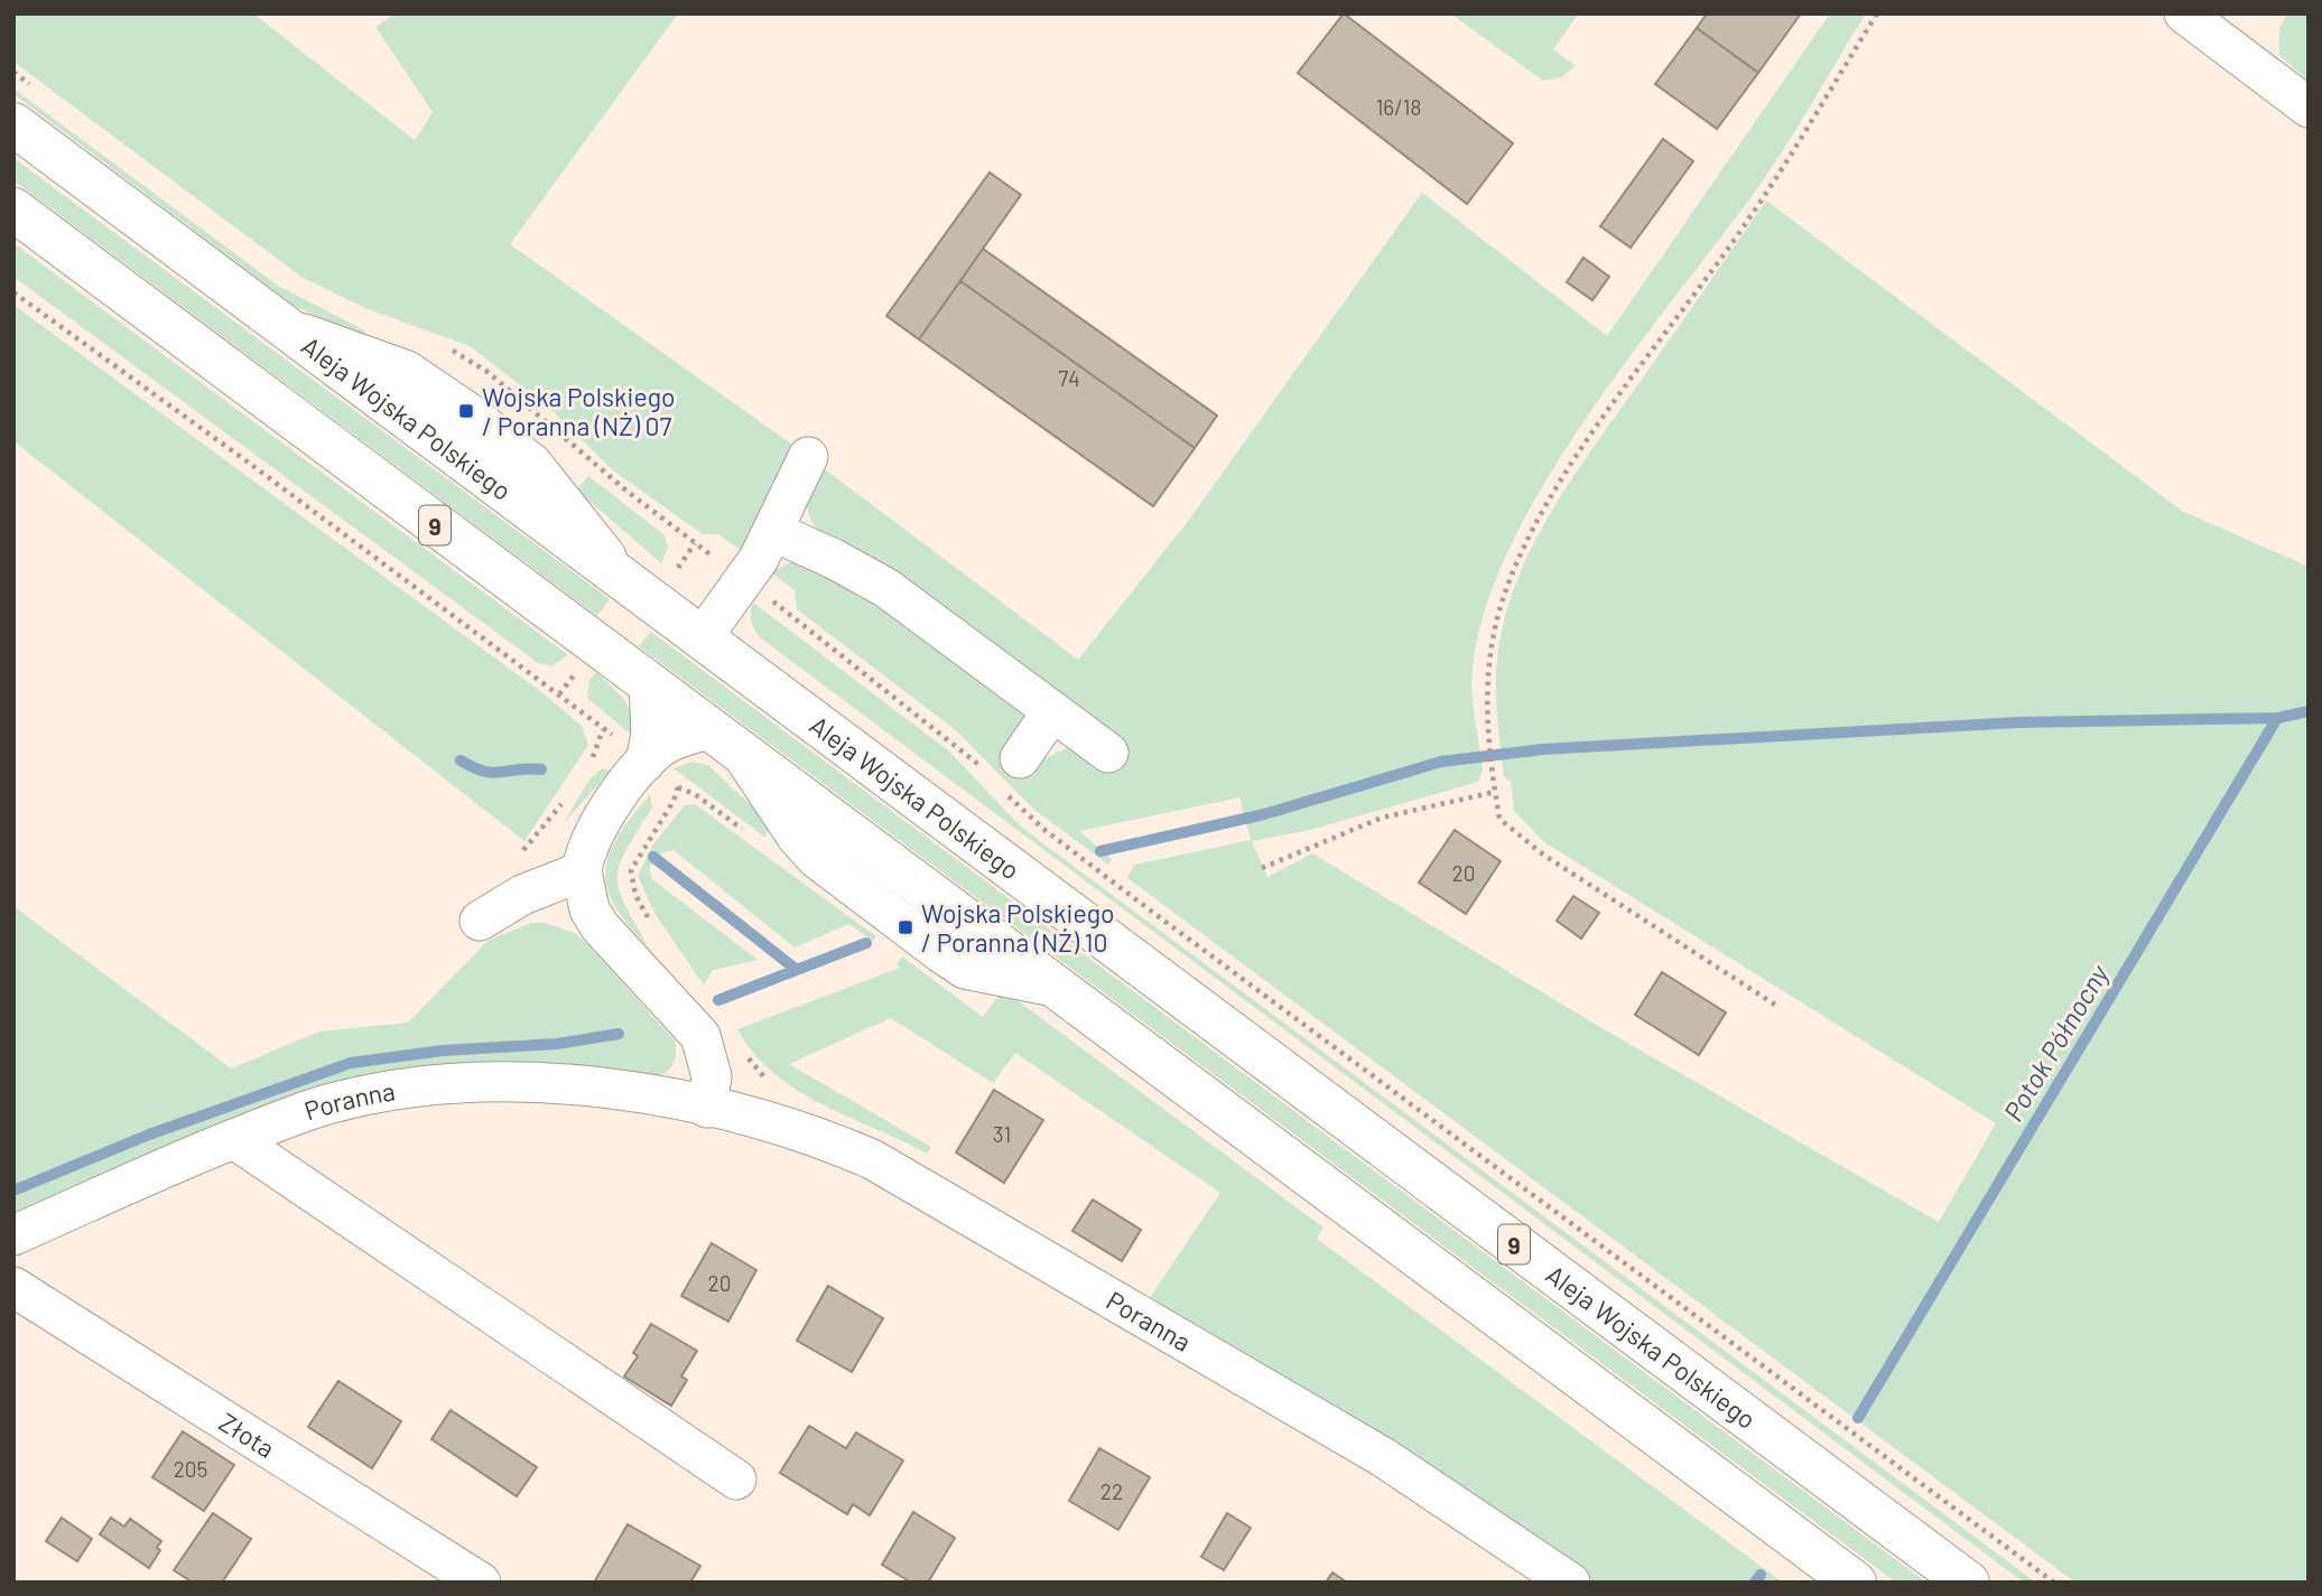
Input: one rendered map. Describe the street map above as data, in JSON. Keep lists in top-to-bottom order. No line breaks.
{"streets":{"main road":["Aleja Wojska Polskiego","9"],"street":["Poranna","Złota"]},"water":["Potok Północny"],"places":{"transit":["Wojska Polskiego / Poranna (NŻ) 07","Wojska Polskiego / Poranna (NŻ) 10"]},"house_numbers":["16/18","74","20","31","20","205","22"]}
